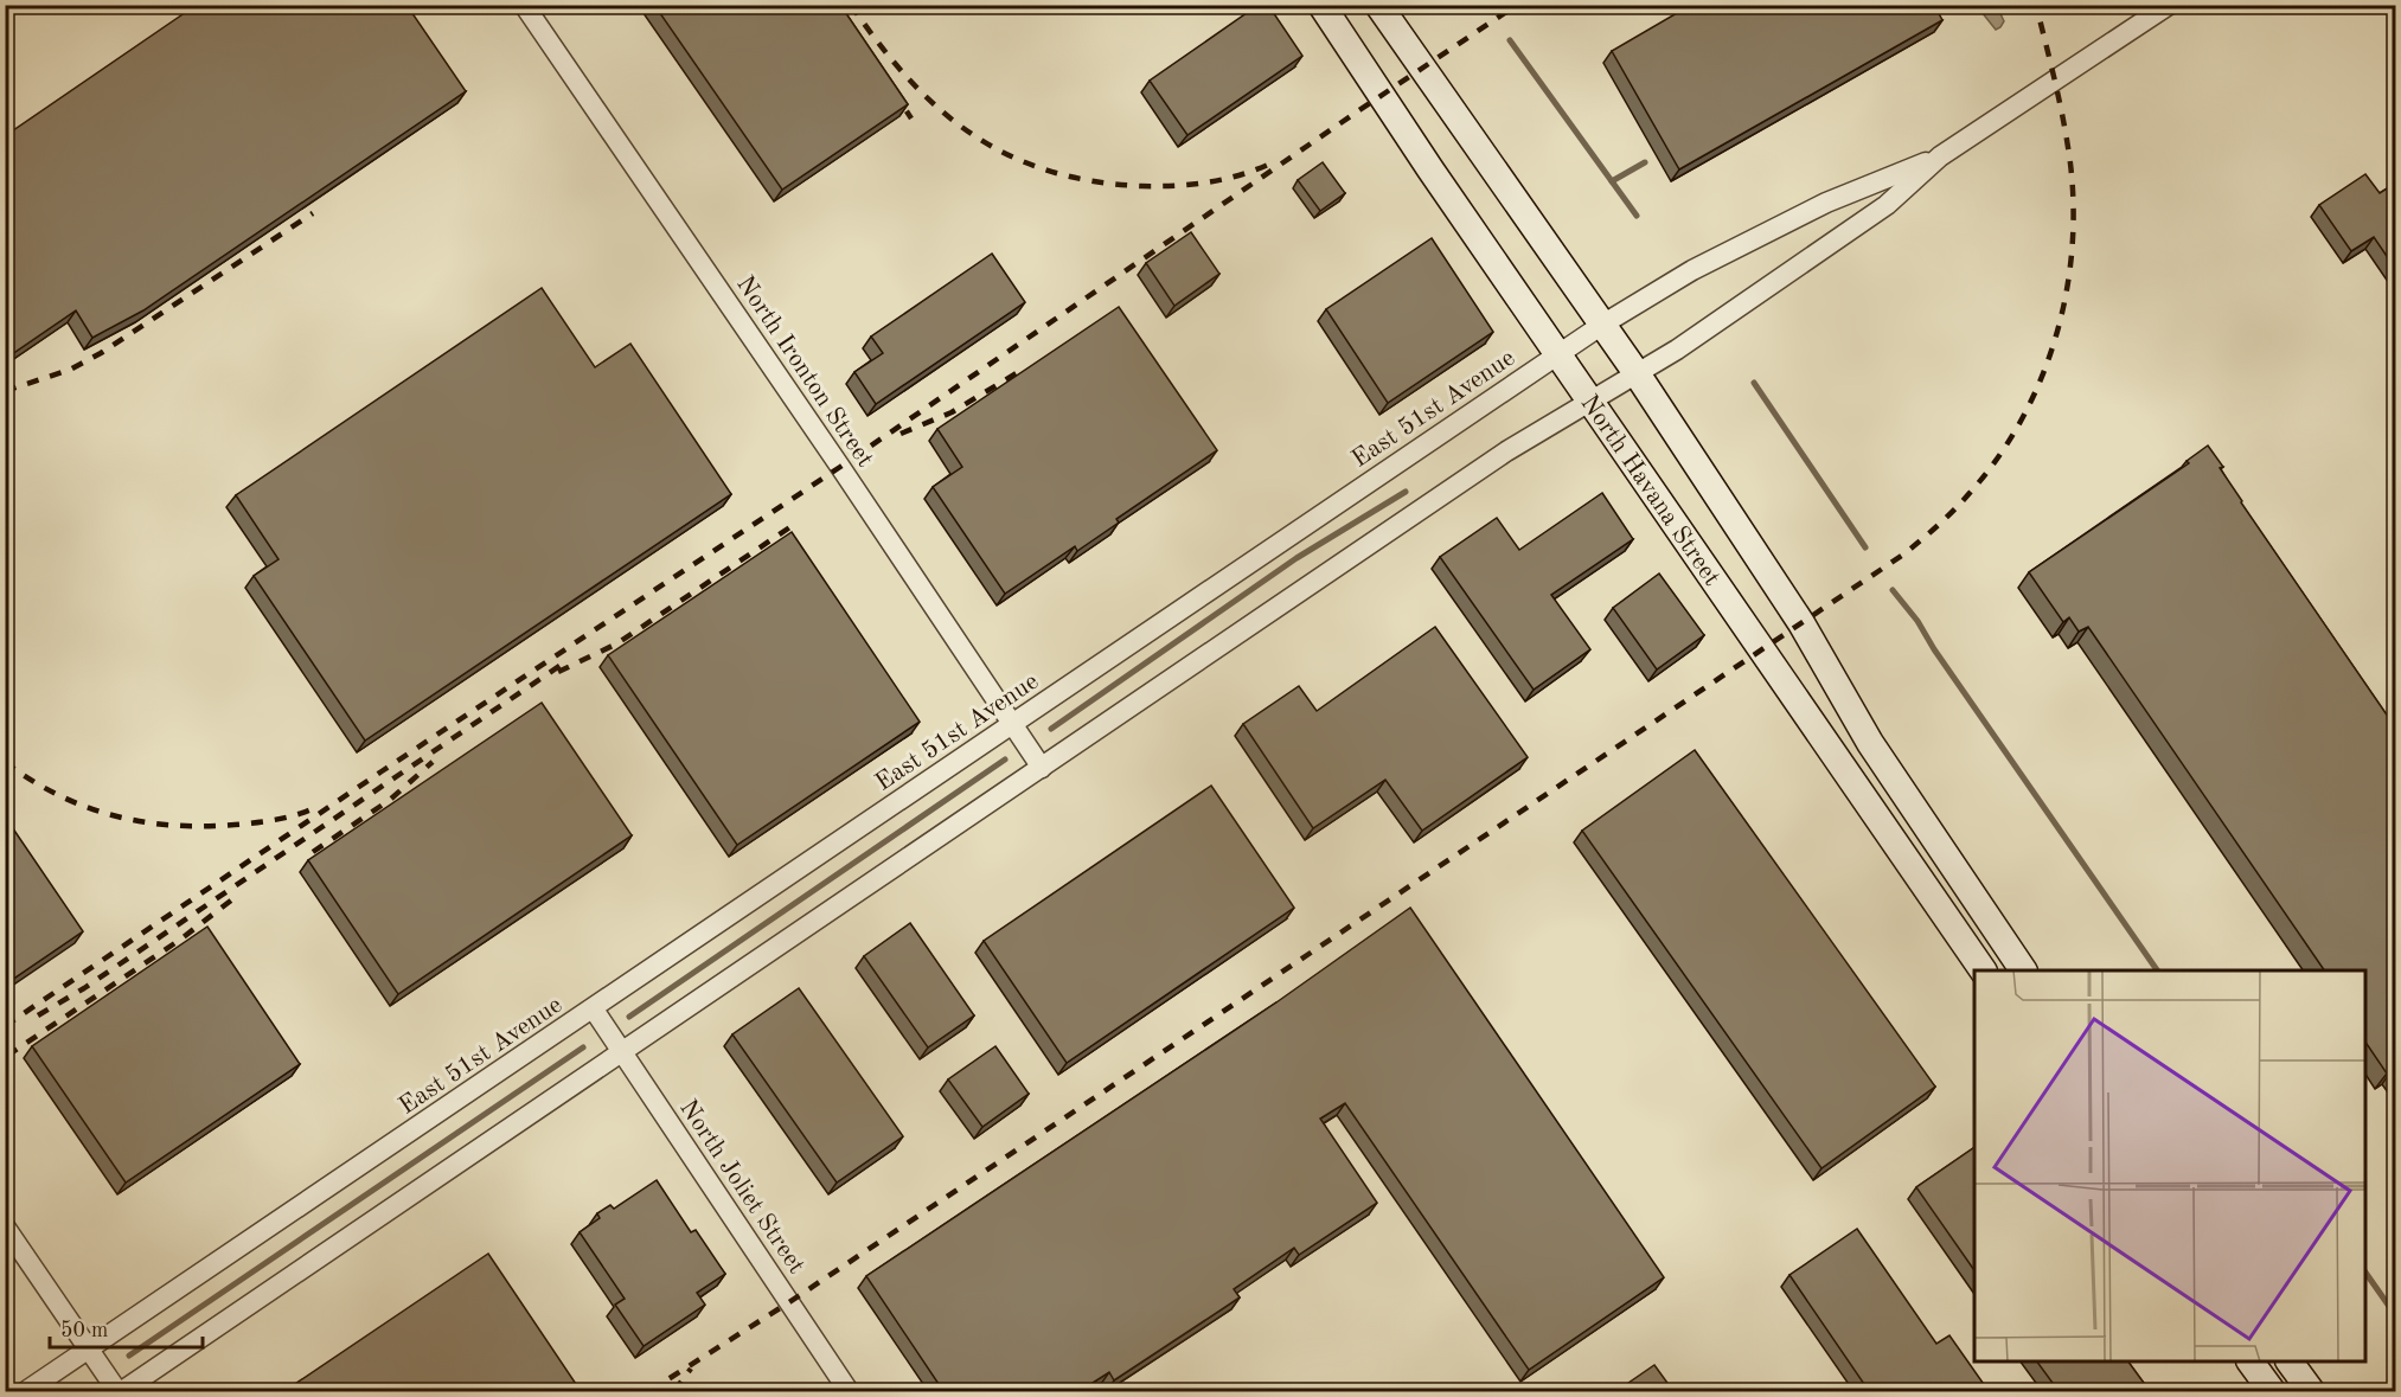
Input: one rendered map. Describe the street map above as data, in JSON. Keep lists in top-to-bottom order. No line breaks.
{"streets":{"main road":["North Havana Street"],"street":["North Ironton Street","East 51st Avenue","North Joliet Street"]},"crossings":[["North Ironton Street","East 51st Avenue"],["East 51st Avenue","North Havana Street"],["East 51st Avenue","North Joliet Street"]],"scale_bar":"50 m"}
